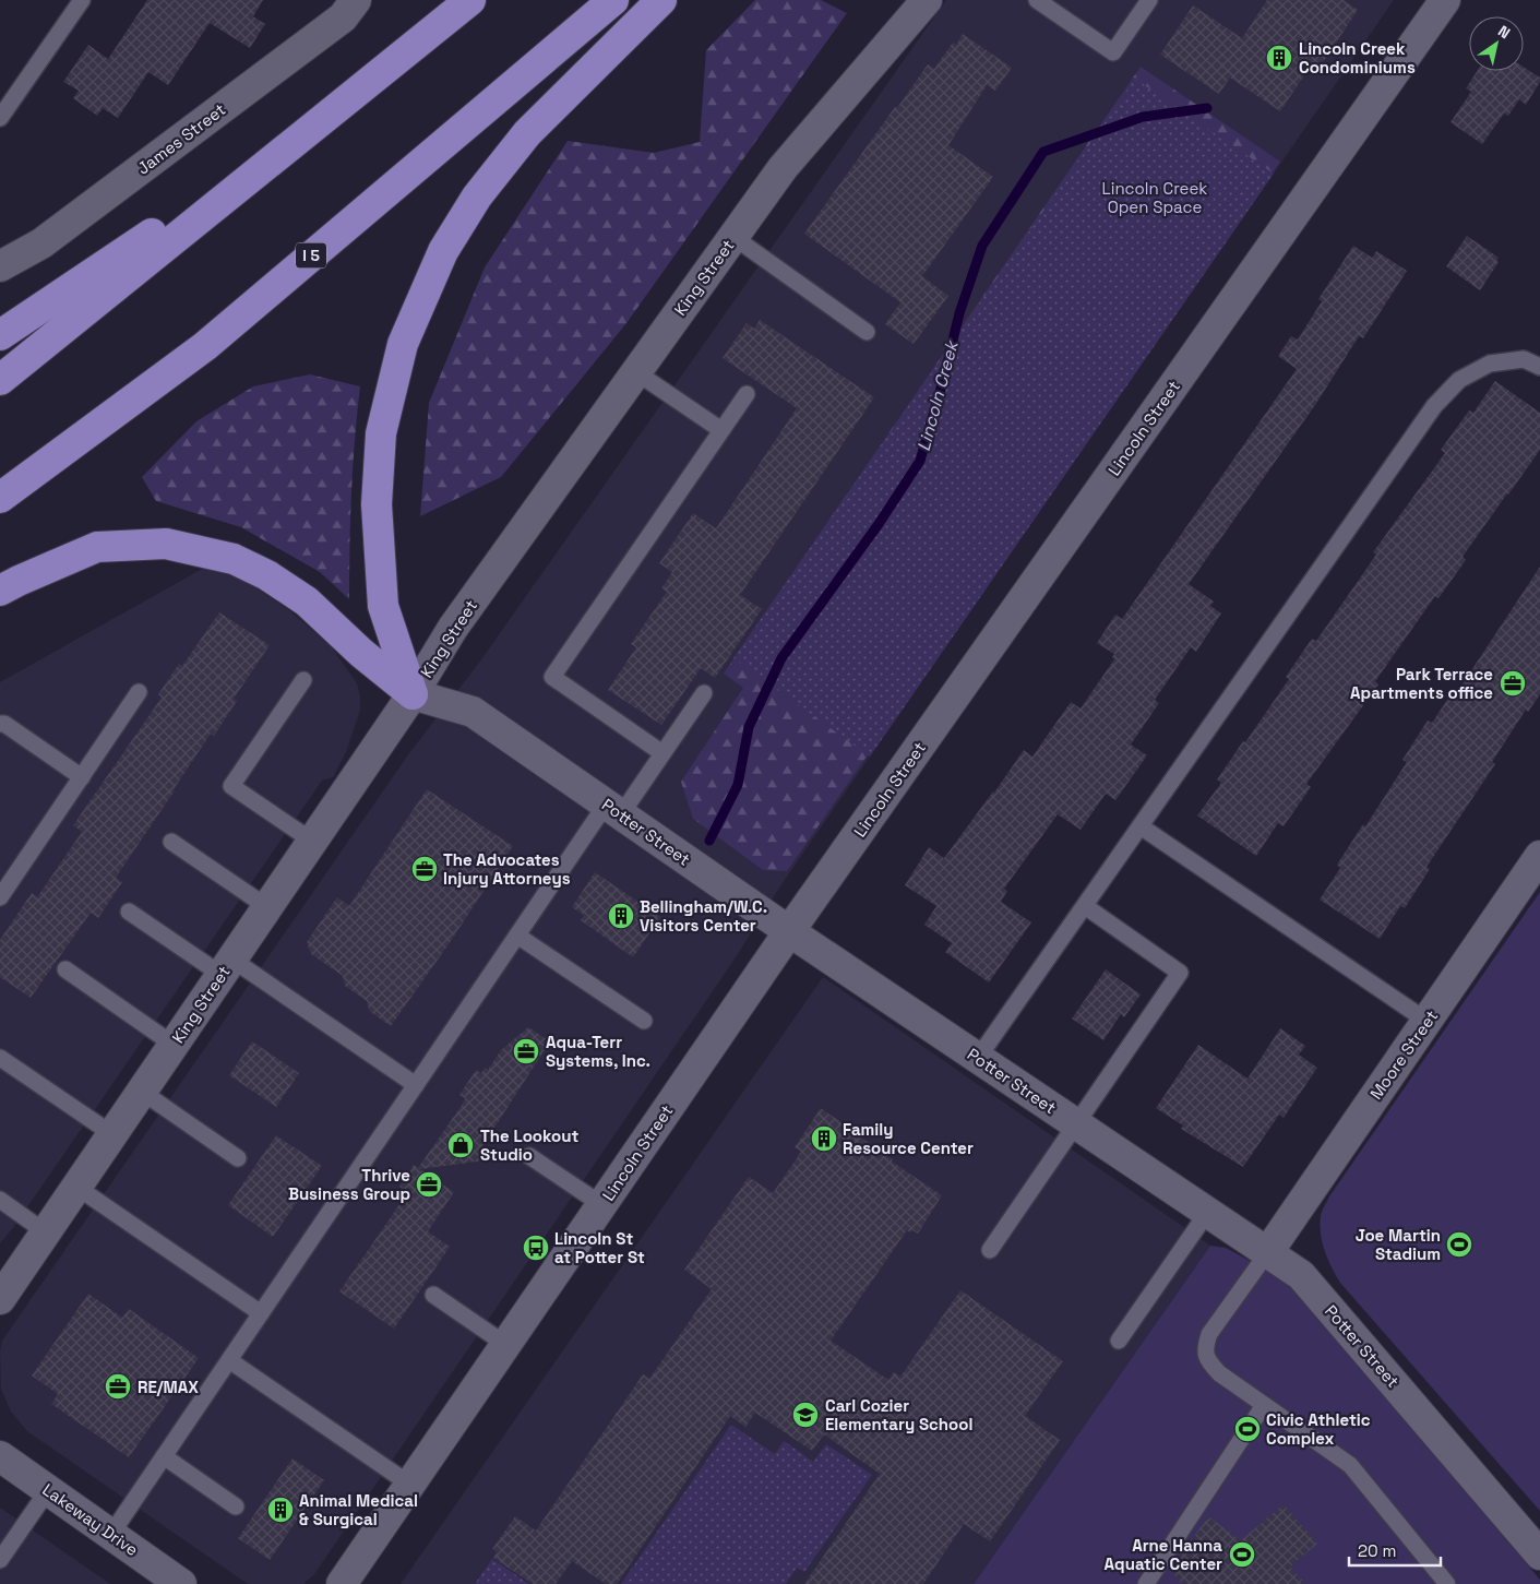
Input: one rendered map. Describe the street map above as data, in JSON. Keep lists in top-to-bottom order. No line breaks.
{"streets":{"highway":["I 5"],"street":["James Street","King Street","Lincoln Street","Potter Street","Moore Street","Lakeway Drive"]},"crossings":[["King Street","Potter Street"],["Lincoln Street","Potter Street"],["Potter Street","Moore Street"]],"water":["Lincoln Creek"],"parks":["Lincoln Creek Open Space"],"places":{"building":["Lincoln Creek Condominiums","Bellingham/W.C. Visitors Center","Family Resource Center","Animal Medical & Surgical"],"office":["Park Terrace Apartments office","The Advocates Injury Attorneys","Aqua-Terr Systems, Inc.","Thrive Business Group","RE/MAX"],"shop":["The Lookout Studio"],"sports":["Joe Martin Stadium","Civic Athletic Complex","Arne Hanna Aquatic Center"],"bus stop":["Lincoln St at Potter St"],"school or university":["Carl Cozier Elementary School"]},"scale_bar":"20 m","north":"top right"}
